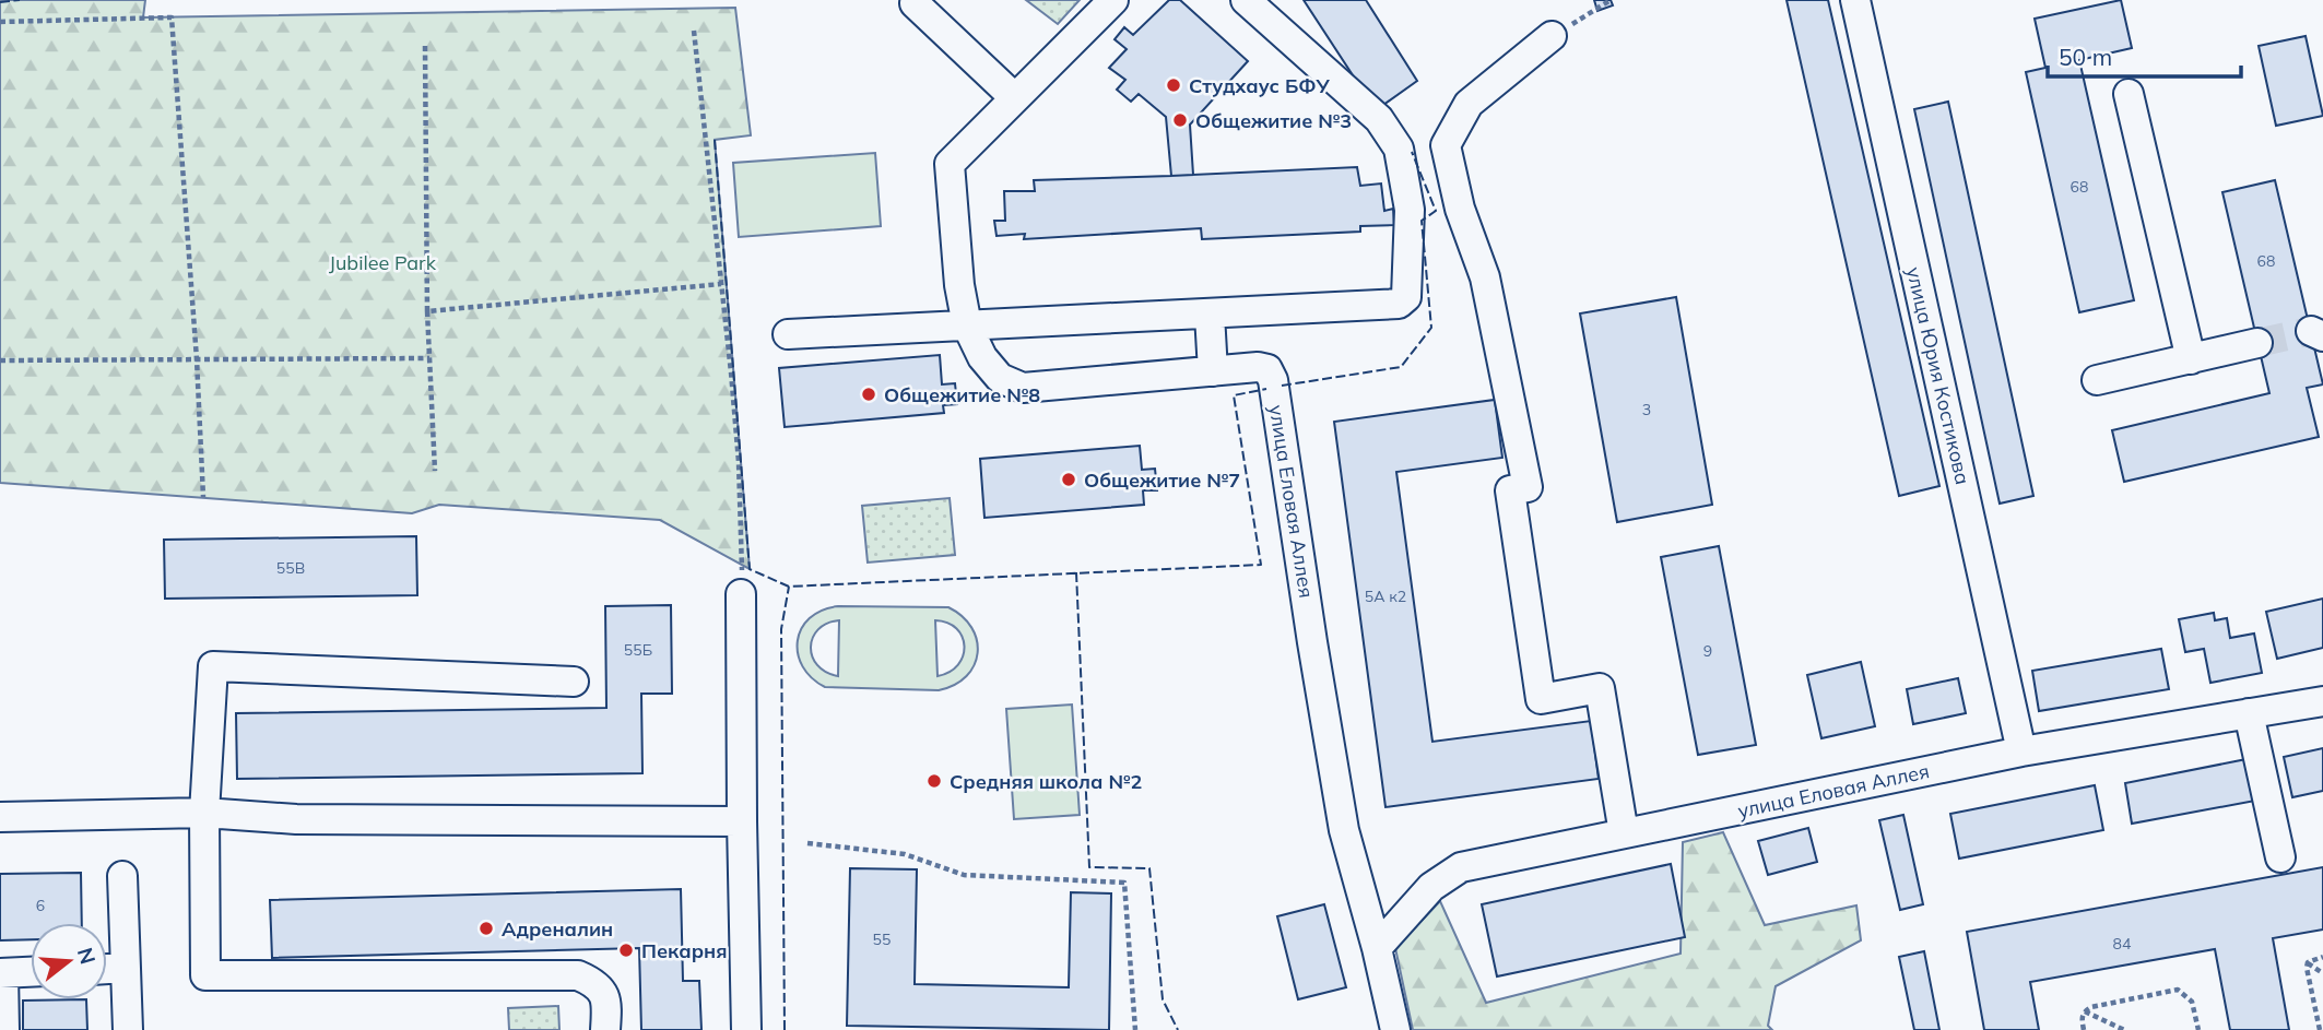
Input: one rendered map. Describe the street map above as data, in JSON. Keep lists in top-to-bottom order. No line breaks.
{"streets":{"street":["улица Юрия Костикова","улица Еловая Аллея"]},"crossings":[["улица Юрия Костикова","улица Еловая Аллея"]],"parks":["Jubilee Park"],"places":["Студхаус БФУ","Общежитие №3","Общежитие №8","Общежитие №7","Средняя школа №2","Адреналин","Пекарня"],"house_numbers":["68","68","3","55В","5А к2","55Б","9","6","55","84"],"scale_bar":"50 m","north":"right"}
